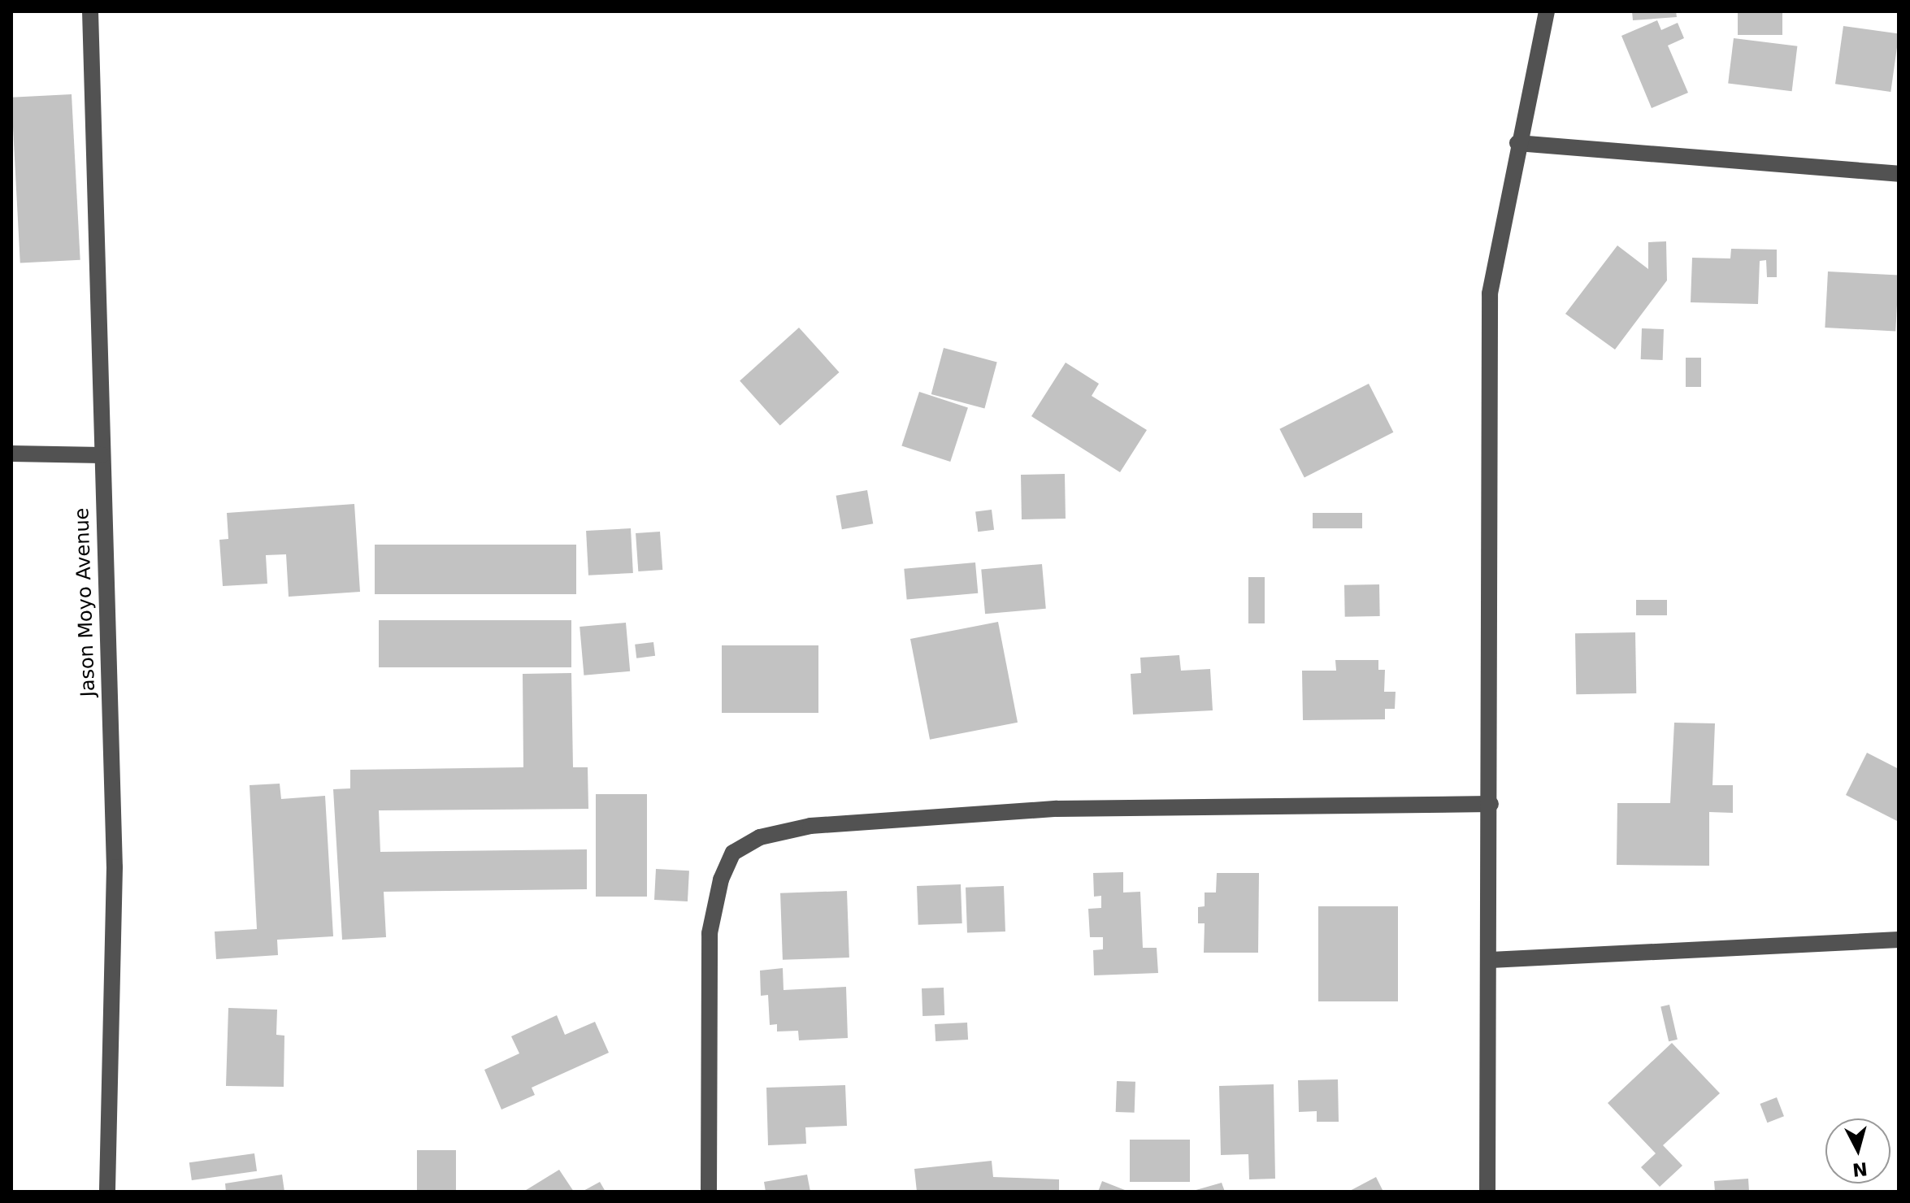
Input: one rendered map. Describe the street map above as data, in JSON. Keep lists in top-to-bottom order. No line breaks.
{"streets":{"street":["Jason Moyo Avenue"]},"north":"bottom"}
